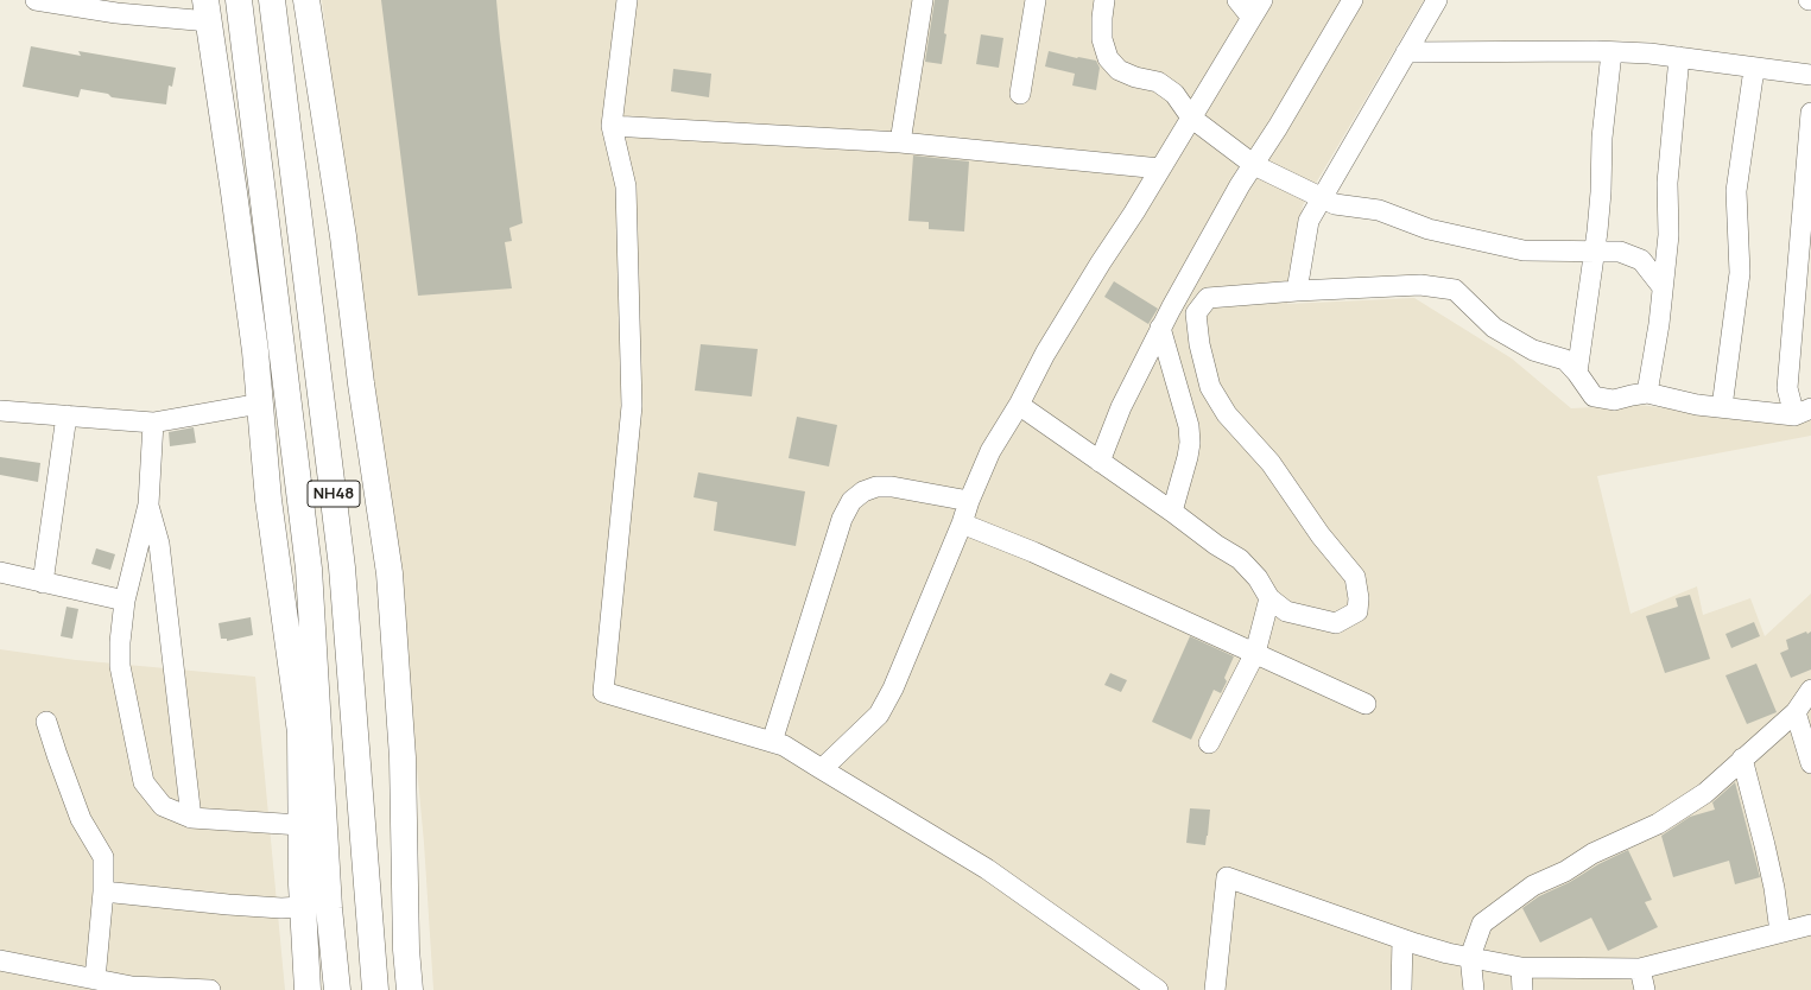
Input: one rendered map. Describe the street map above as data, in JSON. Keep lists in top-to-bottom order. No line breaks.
{"streets":{"highway":["NH48"]}}
